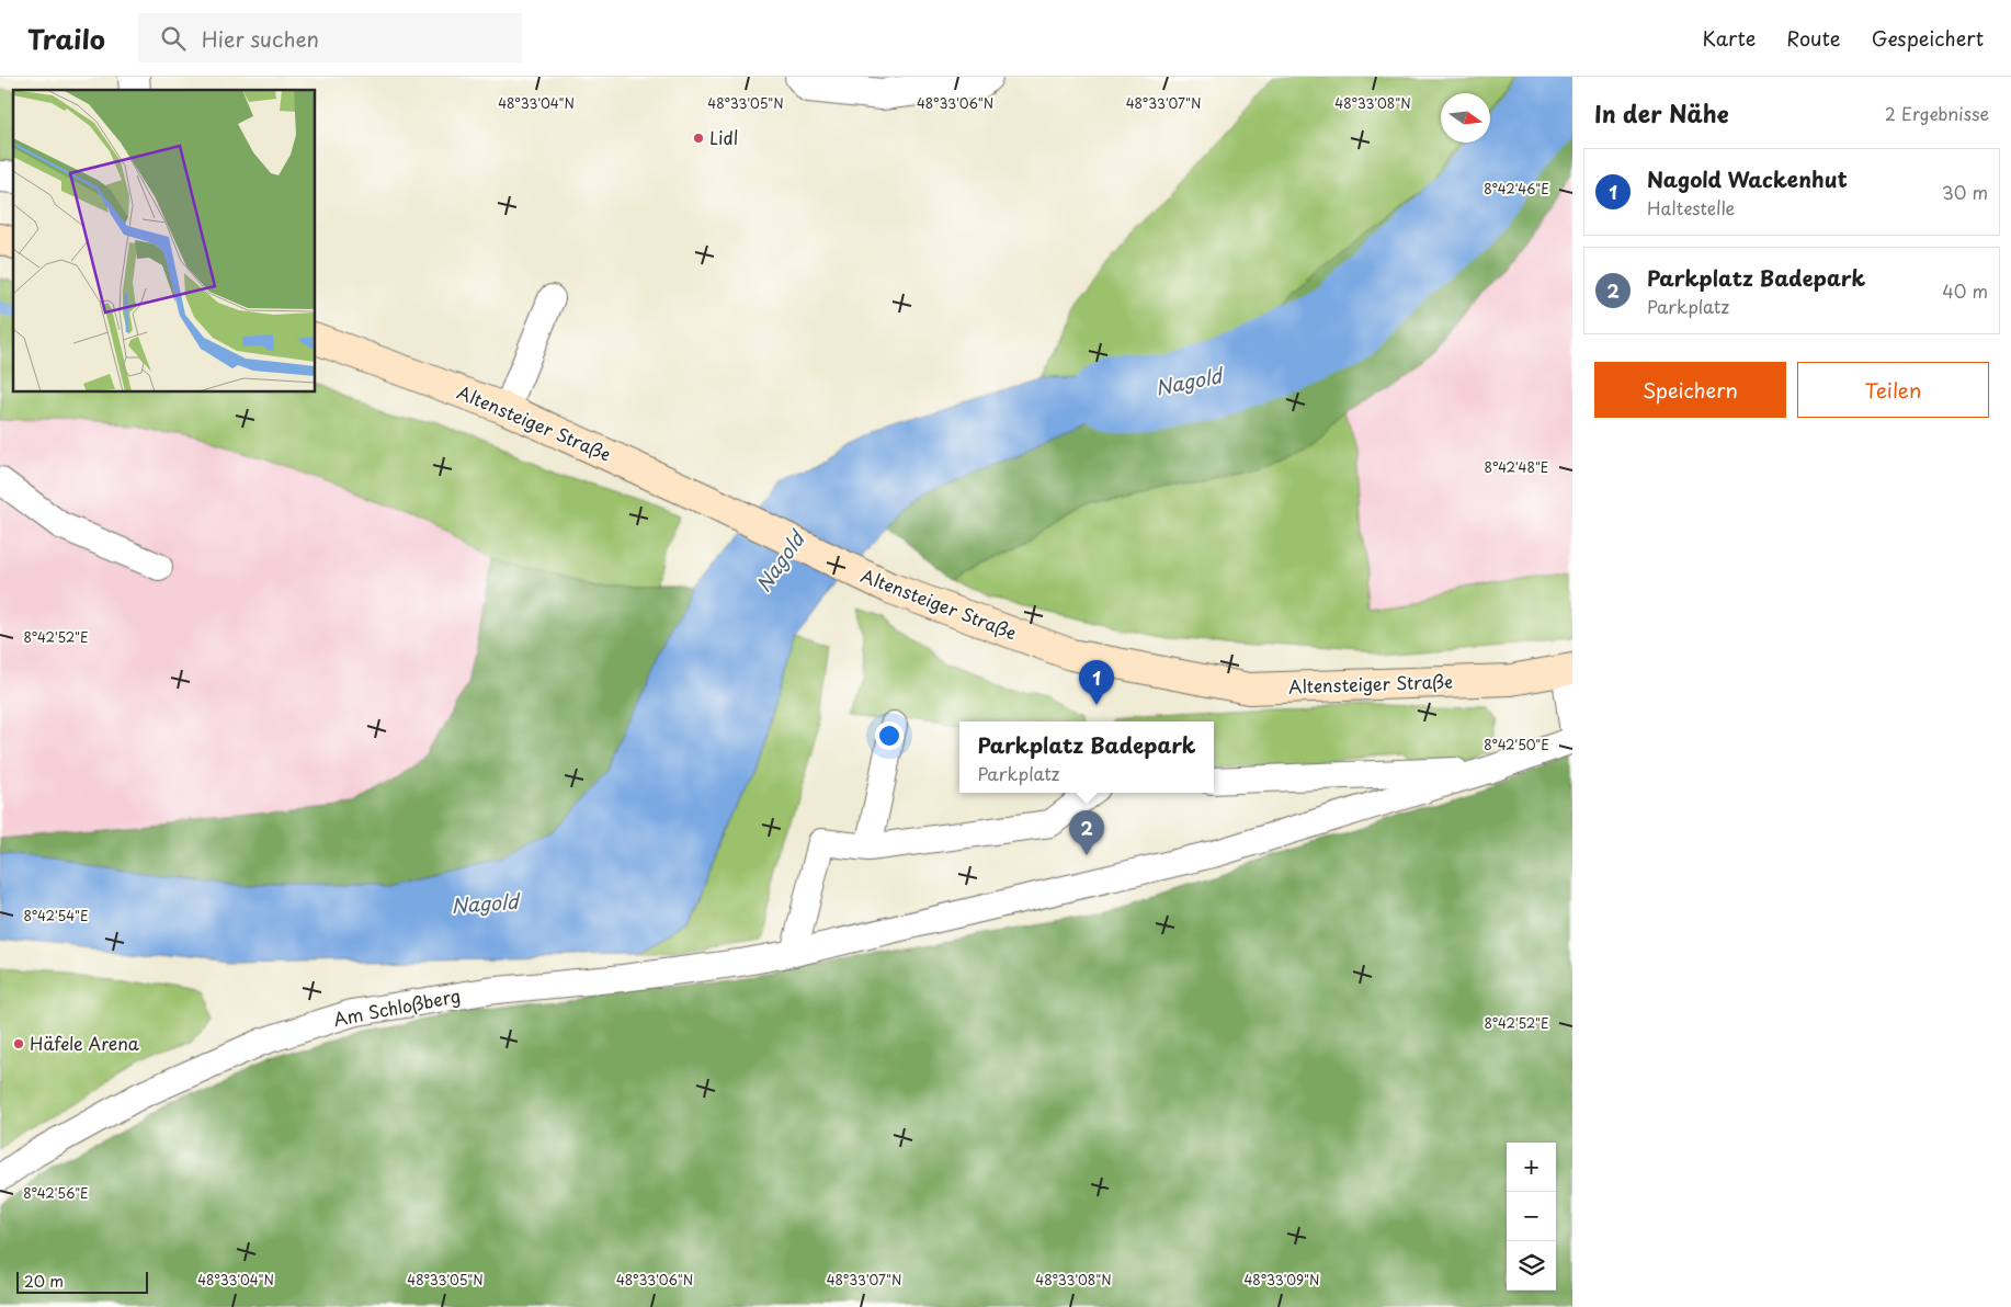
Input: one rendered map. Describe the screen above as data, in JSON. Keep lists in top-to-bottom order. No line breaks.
{"streets":{"main road":["Altensteiger Straße"],"lane":["Am Schloßberg"]},"water":["Nagold"],"places":["Lidl","Häfele Arena"],"scale_bar":"20 m","north":"right","page":{"header":"Trailo","search":"Hier suchen","nav":["Karte","Route","Gespeichert"],"heading":["In der Nähe","2 Ergebnisse"],"list":[{"mark":"1","name":"Nagold Wackenhut","note":"Haltestelle","value":"30 m"},{"mark":"2","name":"Parkplatz Badepark","note":"Parkplatz","value":"40 m"}],"buttons":["Speichern","Teilen"],"pins":["1","2"],"popup":["Parkplatz Badepark","Parkplatz"],"map_buttons":["+","−"],"scale":"20 m"},"coordinates":["48°33'04\"N","48°33'05\"N","48°33'06\"N","48°33'07\"N","48°33'08\"N","8°42'46\"E","8°42'48\"E","8°42'52\"E","8°42'50\"E","8°42'54\"E","8°42'56\"E","48°33'09\"N"]}
